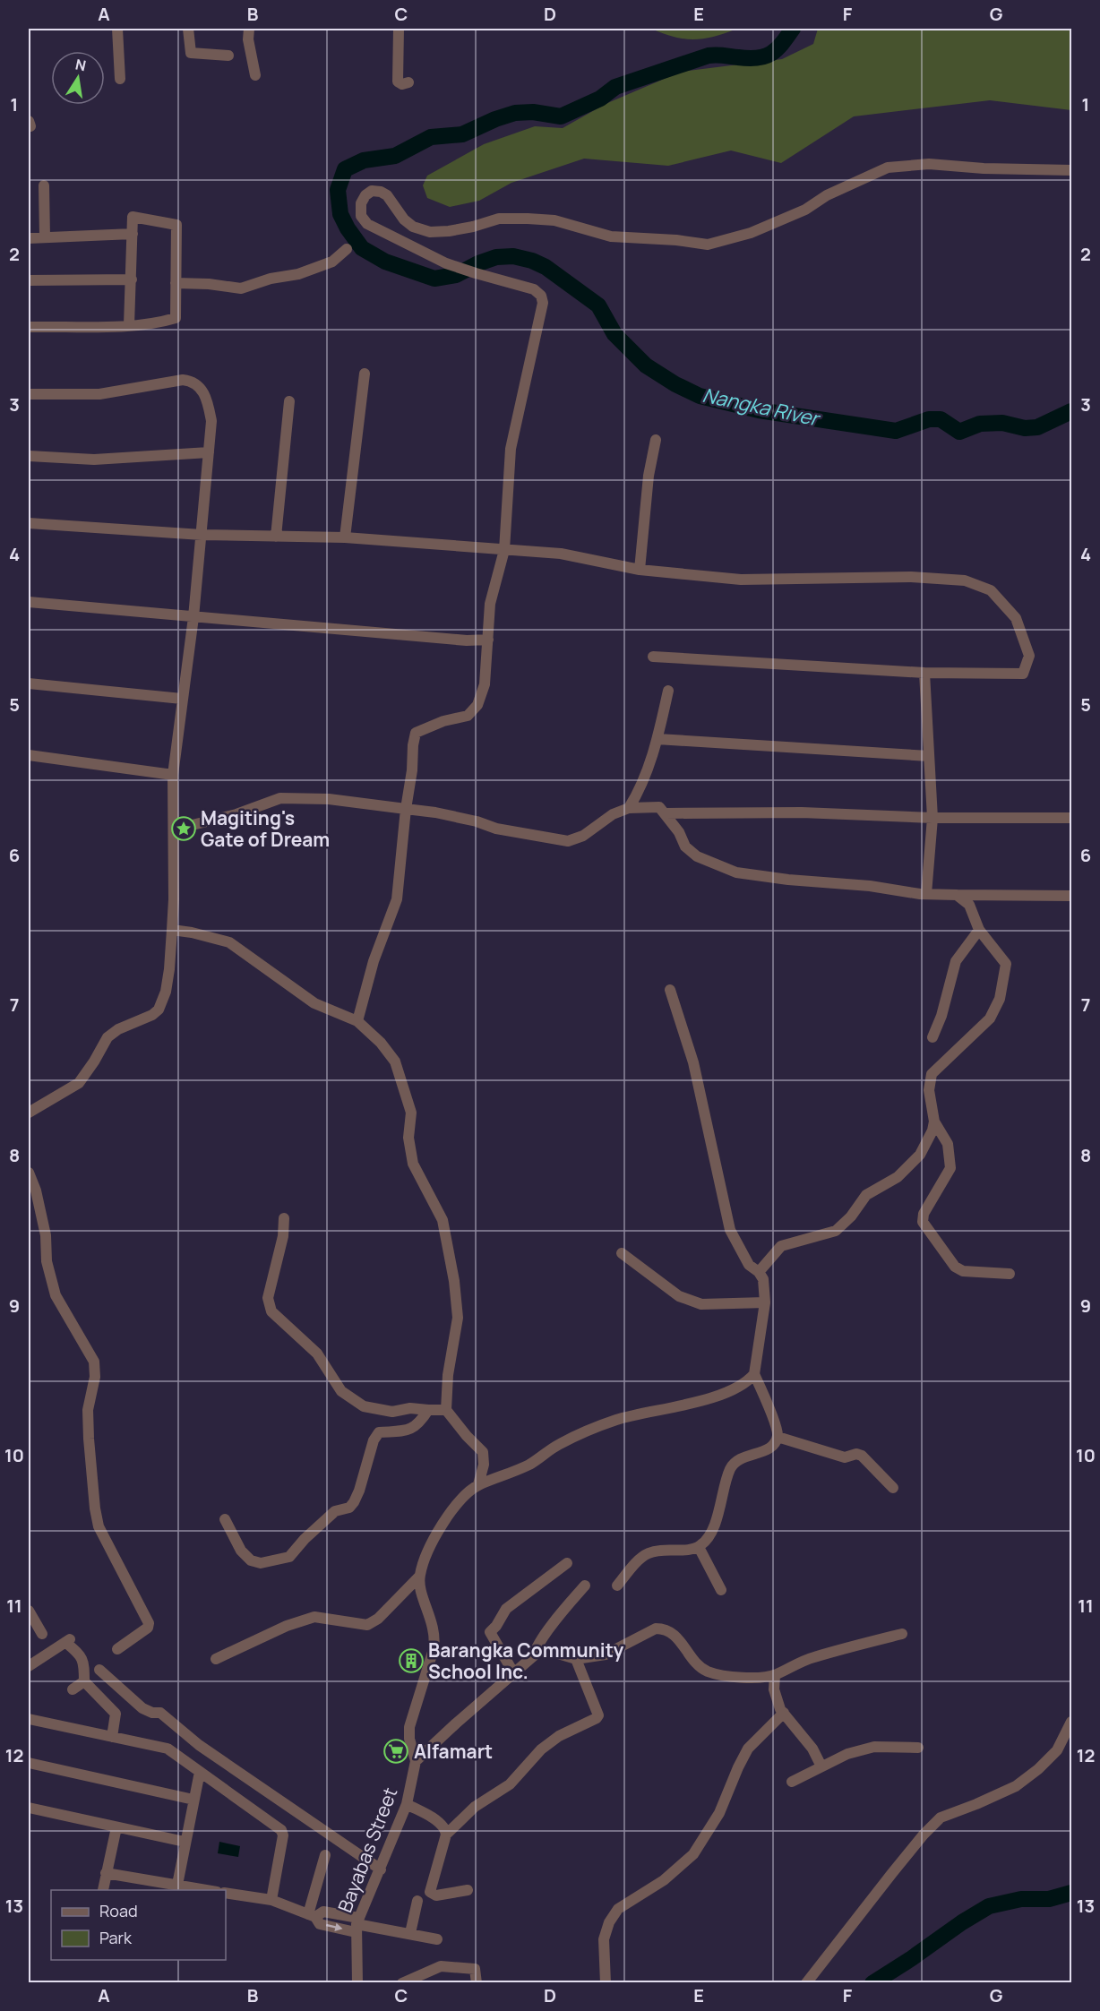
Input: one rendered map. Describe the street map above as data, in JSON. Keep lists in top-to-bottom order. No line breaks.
{"streets":{"street":["Bayabas Street"]},"water":["Nangka River"],"places":{"place":["Magiting's Gate of Dream"],"building":["Barangka Community School Inc."],"supermarket":["Alfamart"]},"legend":["Road","Park"],"north":"top","grid":{"columns":["A","B","C","D","E","F","G"],"rows":["1","2","3","4","5","6","7","8","9","10","11","12","13"]}}
